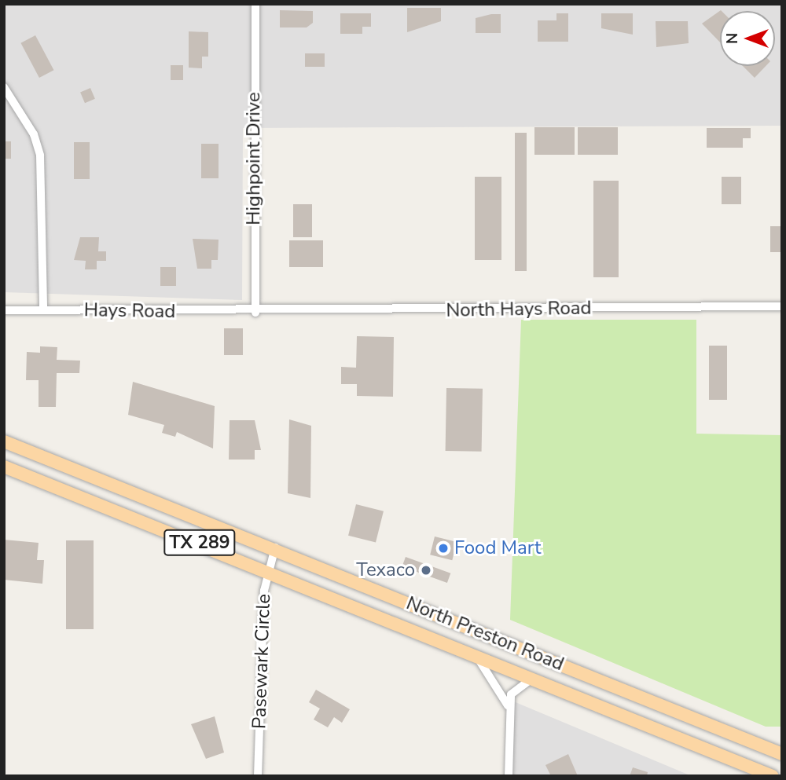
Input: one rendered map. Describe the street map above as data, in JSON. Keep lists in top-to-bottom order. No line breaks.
{"streets":{"main road":["TX 289","North Preston Road"],"street":["Highpoint Drive","North Hays Road","Hays Road","Pasewark Circle"]},"crossings":[["Highpoint Drive","North Hays Road"],["Highpoint Drive","Hays Road"],["North Hays Road","Hays Road"],["North Preston Road","Pasewark Circle"]],"places":["Food Mart","Texaco"],"north":"left"}
